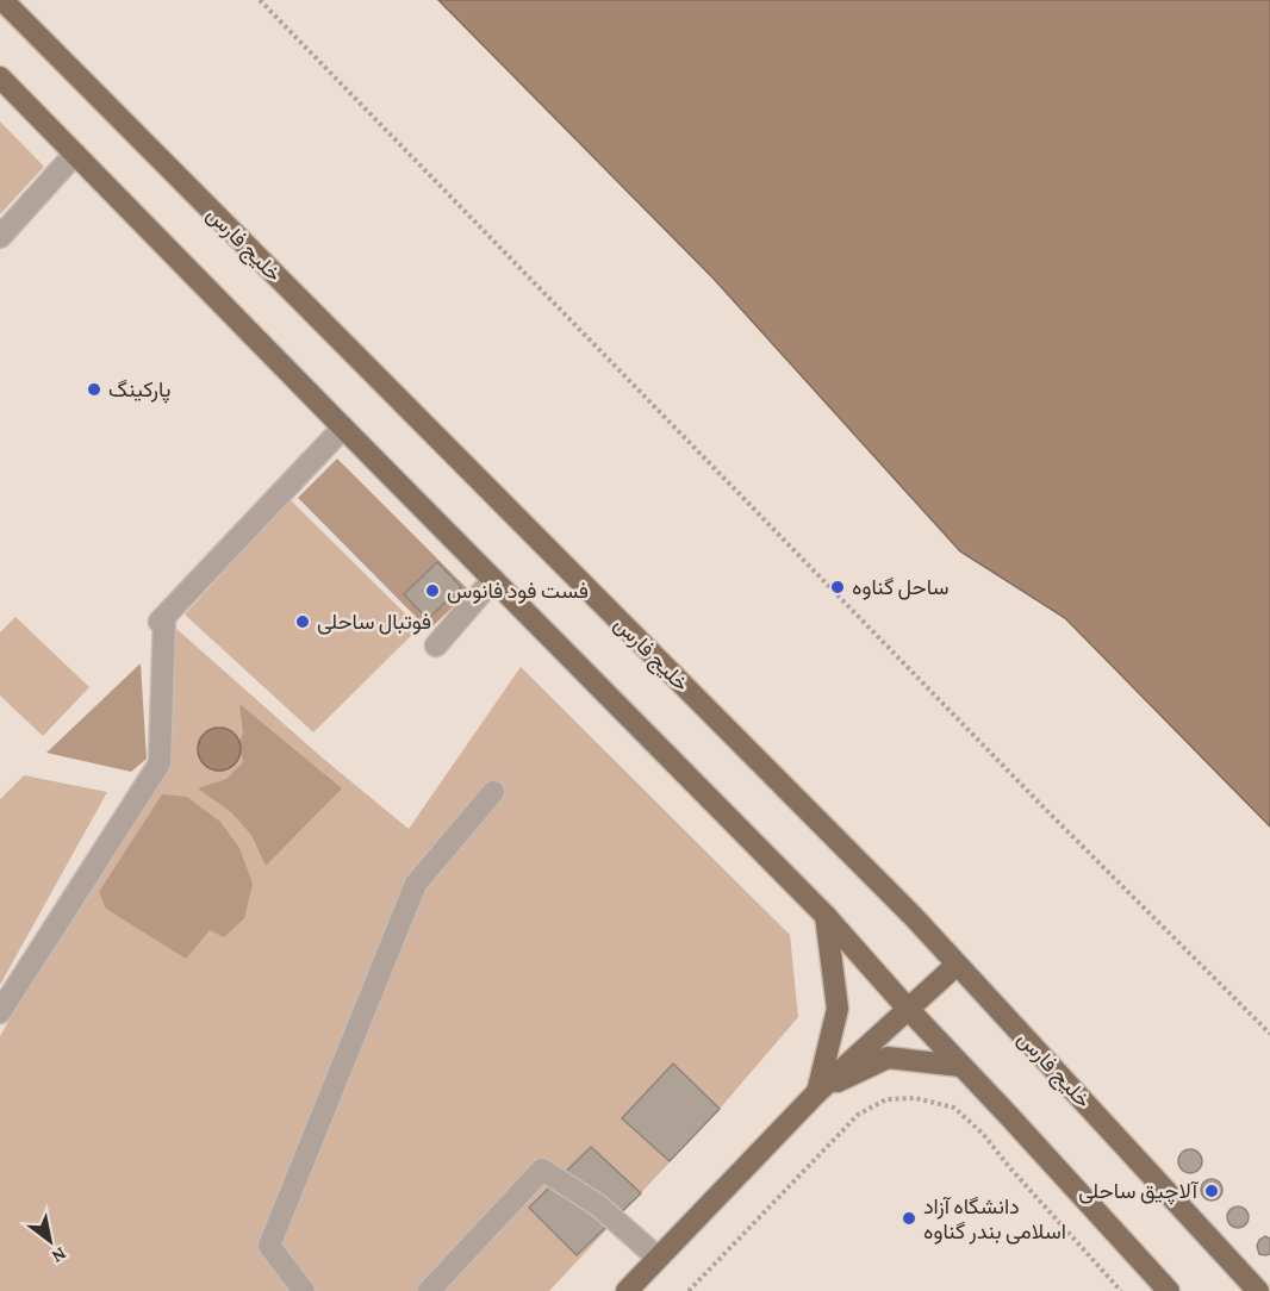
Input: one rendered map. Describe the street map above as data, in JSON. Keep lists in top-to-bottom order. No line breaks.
{"streets":{"main road":["خلیج فارس"]},"places":["پارکینگ","ساحل گناوه","فست فود فانوس","فوتبال ساحلی","آلاچیق ساحلی","دانشگاه آزاد اسلامی بندر گناوه"],"north":"bottom right"}
